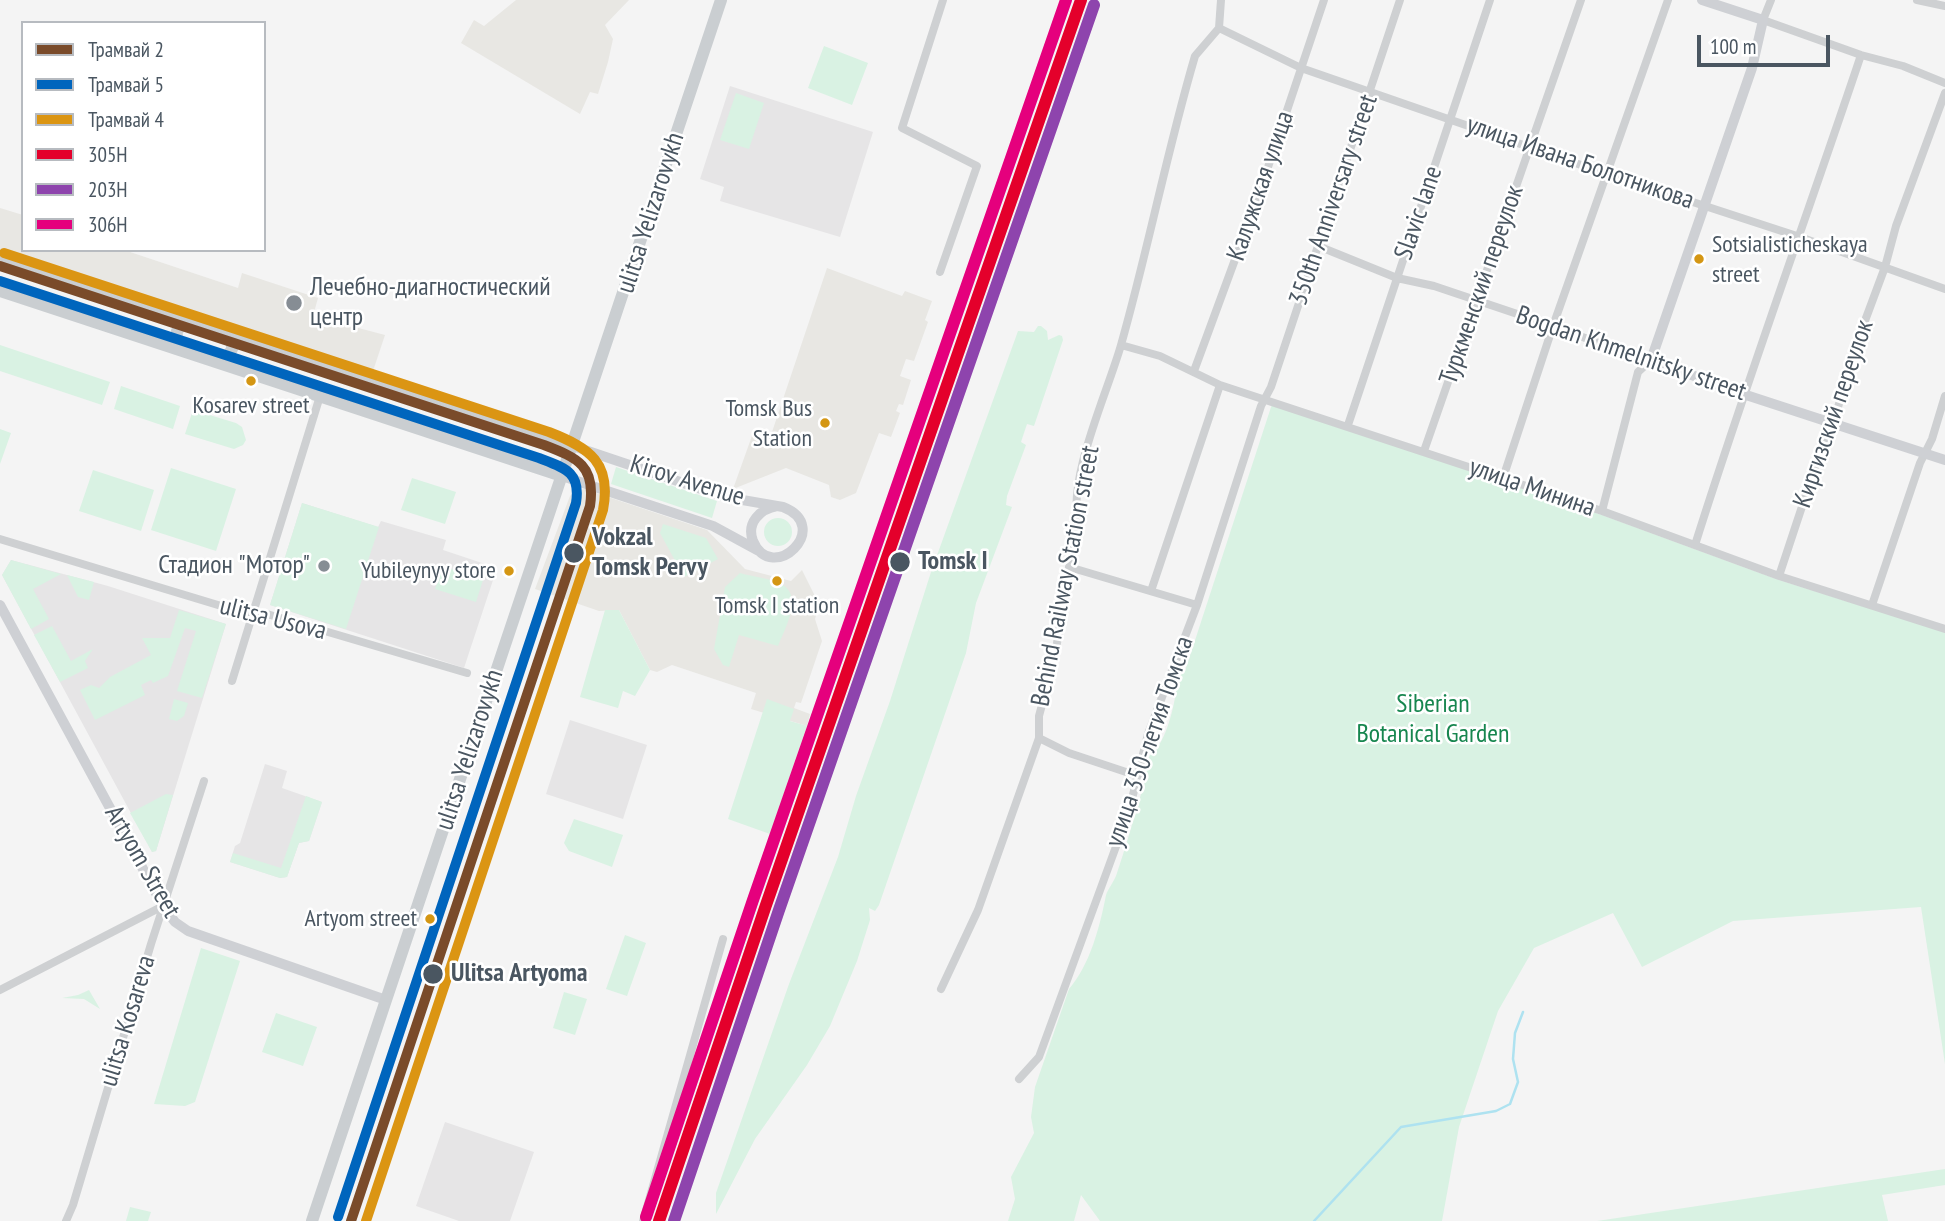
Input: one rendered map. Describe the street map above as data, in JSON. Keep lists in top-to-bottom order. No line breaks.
{"streets":{"main road":["ulitsa Yelizarovykh","Bogdan Khmelnitsky street","Kirov Avenue","Artyom Street"],"street":["улица Ивана Болотникова","Калужская улица","350th Anniversary street","Slavic lane","Туркменский переулок","Киргизский переулок","улица Минина","Behind Railway Station street","ulitsa Usova","улица 350-летия Томска","ulitsa Kosareva"]},"crossings":[["улица Ивана Болотникова","Калужская улица"],["улица Ивана Болотникова","350th Anniversary street"],["улица Ивана Болотникова","Slavic lane"],["улица Ивана Болотникова","Туркменский переулок"],["улица Ивана Болотникова","Киргизский переулок"],["улица Ивана Болотникова","Behind Railway Station street"],["Калужская улица","улица Минина"],["350th Anniversary street","Bogdan Khmelnitsky street"],["350th Anniversary street","улица Минина"],["350th Anniversary street","улица 350-летия Томска"],["ulitsa Yelizarovykh","Kirov Avenue"],["ulitsa Yelizarovykh","Artyom Street"],["Slavic lane","Bogdan Khmelnitsky street"],["Slavic lane","улица Минина"],["Туркменский переулок","Bogdan Khmelnitsky street"],["Туркменский переулок","улица Минина"],["Bogdan Khmelnitsky street","Киргизский переулок"],["Киргизский переулок","улица Минина"],["улица Минина","Behind Railway Station street"],["улица Минина","улица 350-летия Томска"],["Artyom Street","ulitsa Kosareva"]],"parks":["Siberian Botanical Garden"],"places":["Sotsialisticheskaya street","Лечебно-диагностический центр","Kosarev street","Tomsk Bus Station","Vokzal Tomsk Pervy","Tomsk I","Стадион \"Мотор\"","Yubileynyy store","Tomsk I station","Artyom street","Ulitsa Artyoma"],"lines":["transit line 305Н","transit line 306Н","transit line 203Н","tram line 4","tram line 2","tram line 5"],"legend":["Трамвай 2","Трамвай 5","Трамвай 4","305Н","203Н","306Н"],"scale_bar":"100 m"}
